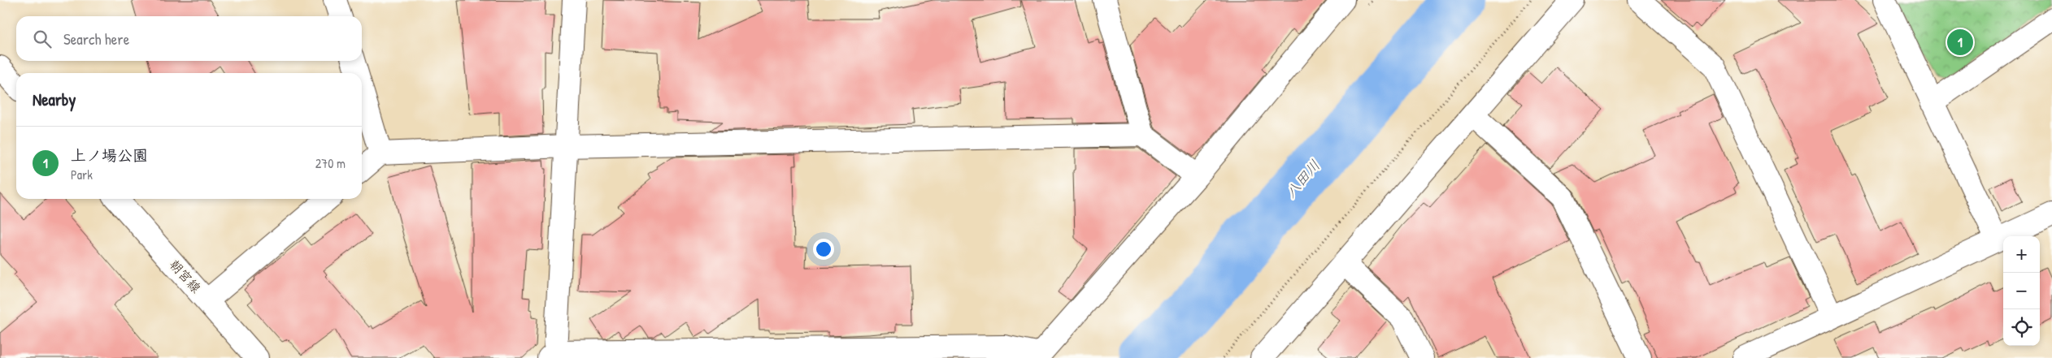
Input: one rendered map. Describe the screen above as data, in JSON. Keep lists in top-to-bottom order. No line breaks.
{"streets":{"street":["朝宮線"]},"water":["八田川"],"page":{"search":"Search here","pins":"1","heading":"Nearby","list":[{"mark":"1","name":"上ノ場公園","note":"Park","value":"270 m"}],"map_buttons":["+","−"]}}
